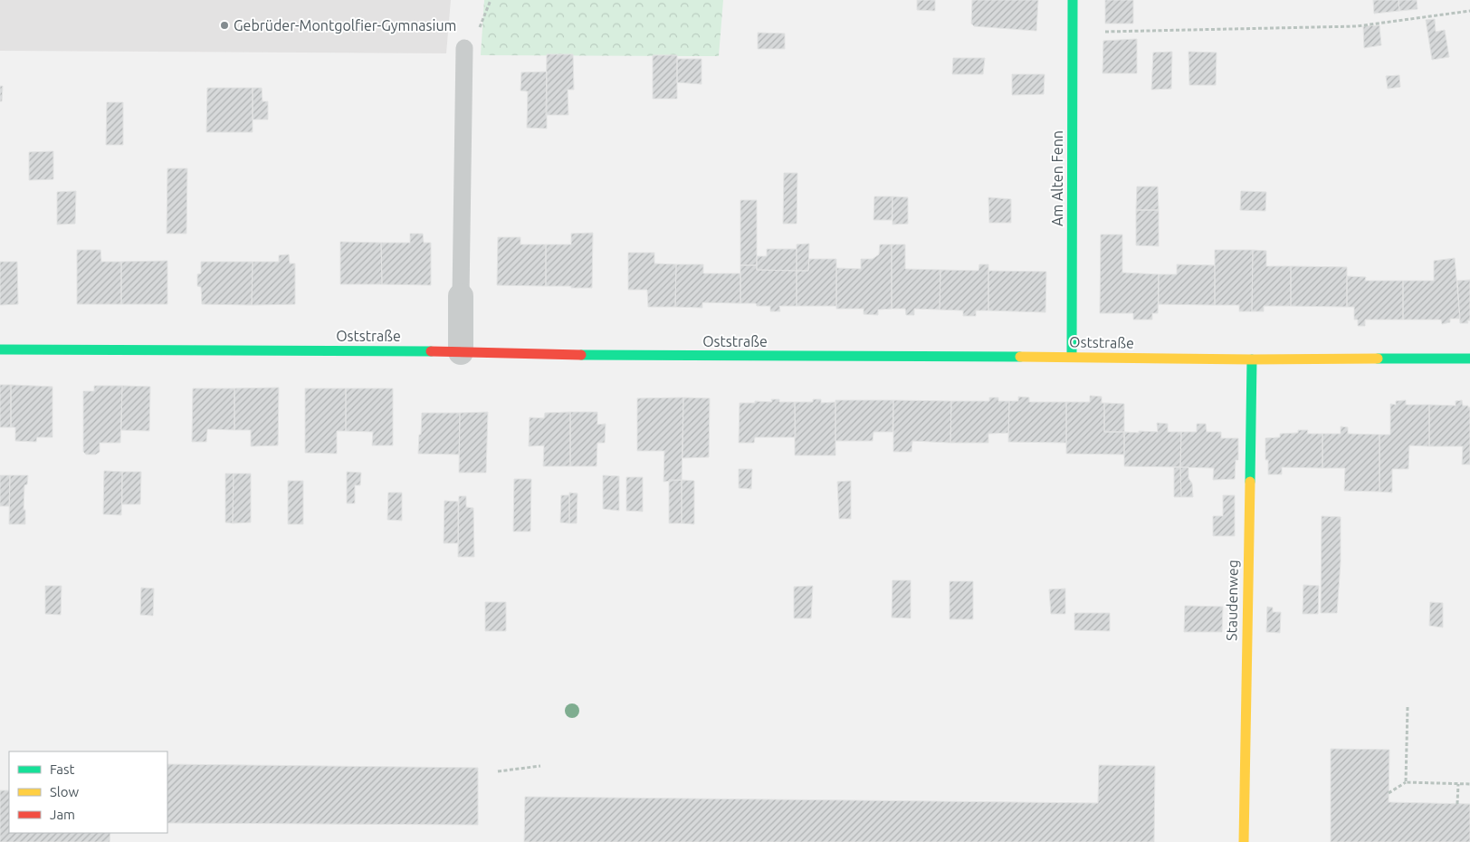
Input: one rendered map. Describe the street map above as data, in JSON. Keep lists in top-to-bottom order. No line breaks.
{"streets":{"street":["Am Alten Fenn","Oststraße","Staudenweg"]},"crossings":[["Am Alten Fenn","Oststraße"],["Oststraße","Staudenweg"]],"places":["Gebrüder-Montgolfier-Gymnasium"],"legend":["Fast","Slow","Jam"]}
